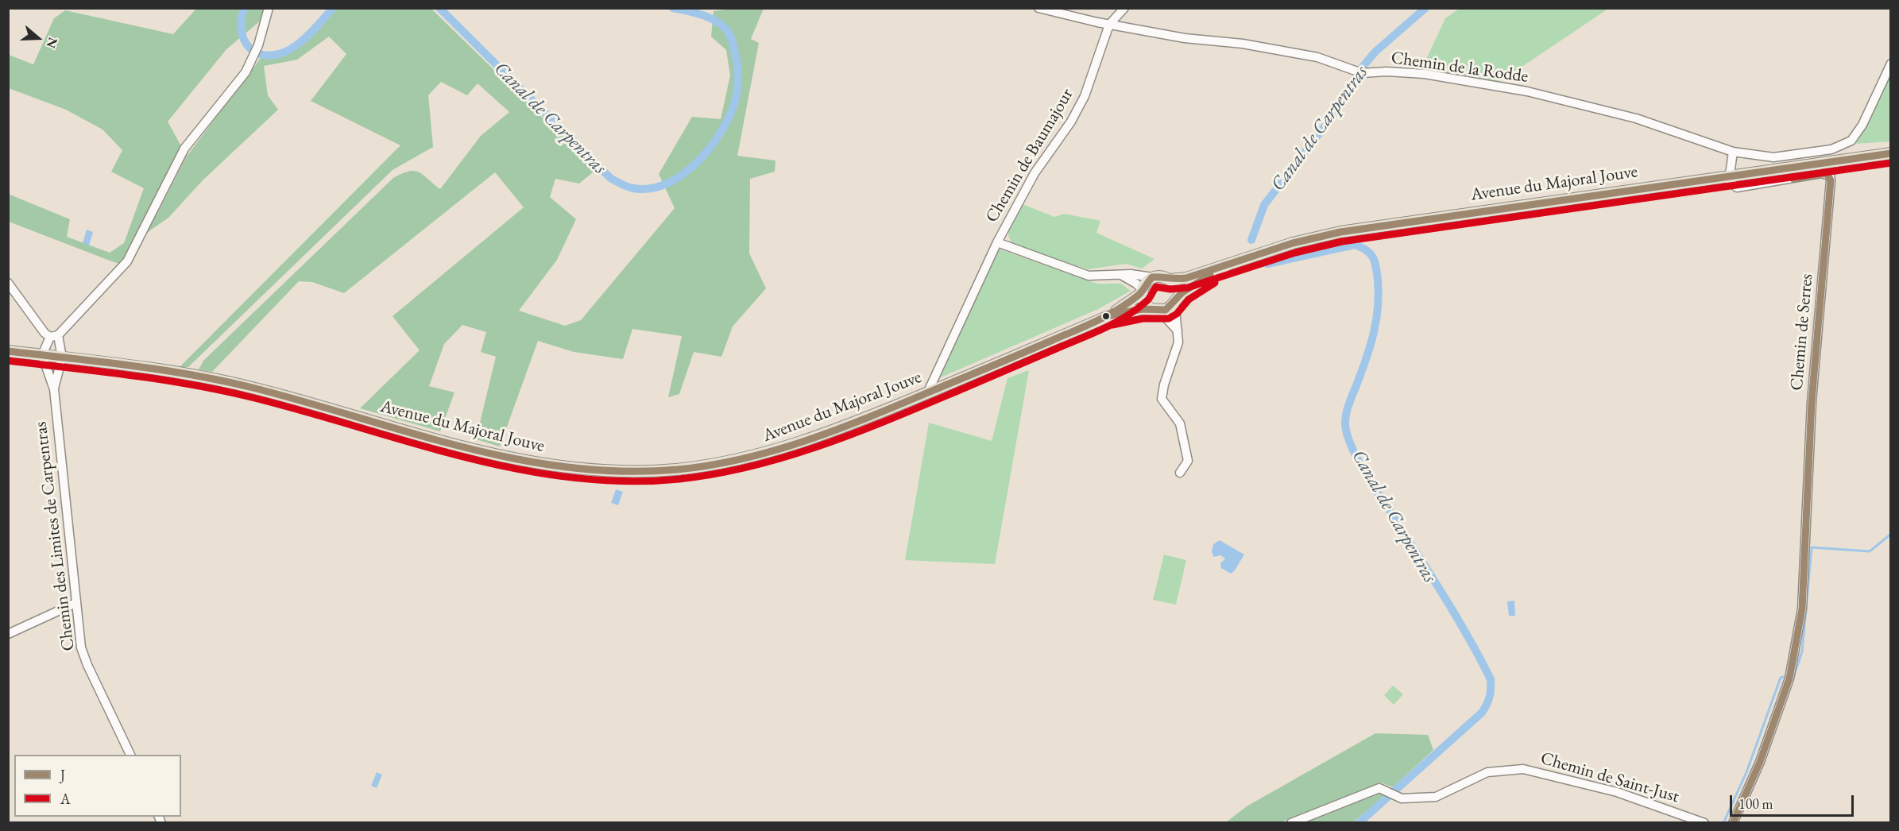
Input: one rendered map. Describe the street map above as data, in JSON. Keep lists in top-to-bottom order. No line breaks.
{"streets":{"main road":["Avenue du Majoral Jouve"],"street":["Chemin de la Rodde","Chemin de Baumajour","Chemin de Serres","Chemin des Limites de Carpentras","Chemin de Saint-Just"]},"crossings":[["Chemin de la Rodde","Chemin de Baumajour"],["Chemin de Baumajour","Avenue du Majoral Jouve"],["Avenue du Majoral Jouve","Chemin de Serres"],["Avenue du Majoral Jouve","Chemin des Limites de Carpentras"]],"water":["Canal de Carpentras"],"lines":["transit line J","transit line A"],"legend":["J","A"],"scale_bar":"100 m","north":"right"}
